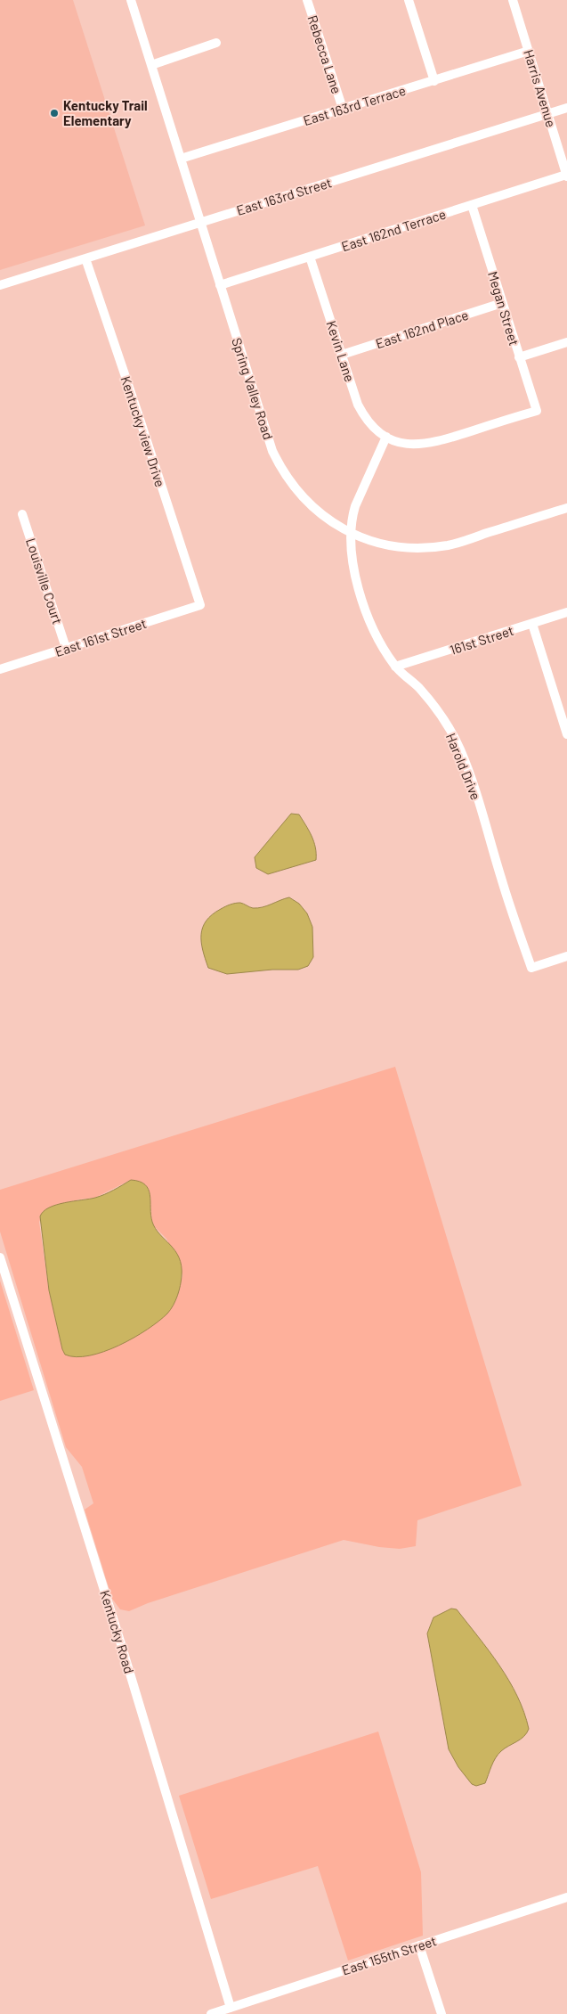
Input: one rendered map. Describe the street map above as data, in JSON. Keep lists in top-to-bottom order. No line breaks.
{"streets":{"street":["Rebecca Lane","Harris Avenue","East 163rd Terrace","East 163rd Street","East 162nd Terrace","Megan Street","East 162nd Place","Kevin Lane","Spring Valley Road","Kentucky view Drive","Louisville Court","East 161st Street","161st Street","Harold Drive","Kentucky Road","East 155th Street"]},"crossings":[["Rebecca Lane","East 163rd Terrace"],["Harris Avenue","East 163rd Terrace"],["Harris Avenue","East 163rd Street"],["Harris Avenue","East 162nd Terrace"],["East 163rd Terrace","Spring Valley Road"],["East 163rd Street","Spring Valley Road"],["East 163rd Street","Kentucky view Drive"],["East 162nd Terrace","Megan Street"],["East 162nd Terrace","Kevin Lane"],["East 162nd Terrace","Spring Valley Road"],["Megan Street","East 162nd Place"],["Megan Street","Kevin Lane"],["East 162nd Place","Kevin Lane"],["Spring Valley Road","Harold Drive"],["Kentucky view Drive","East 161st Street"],["Louisville Court","East 161st Street"],["161st Street","Harold Drive"],["Kentucky Road","East 155th Street"]],"places":["Kentucky Trail Elementary"]}
